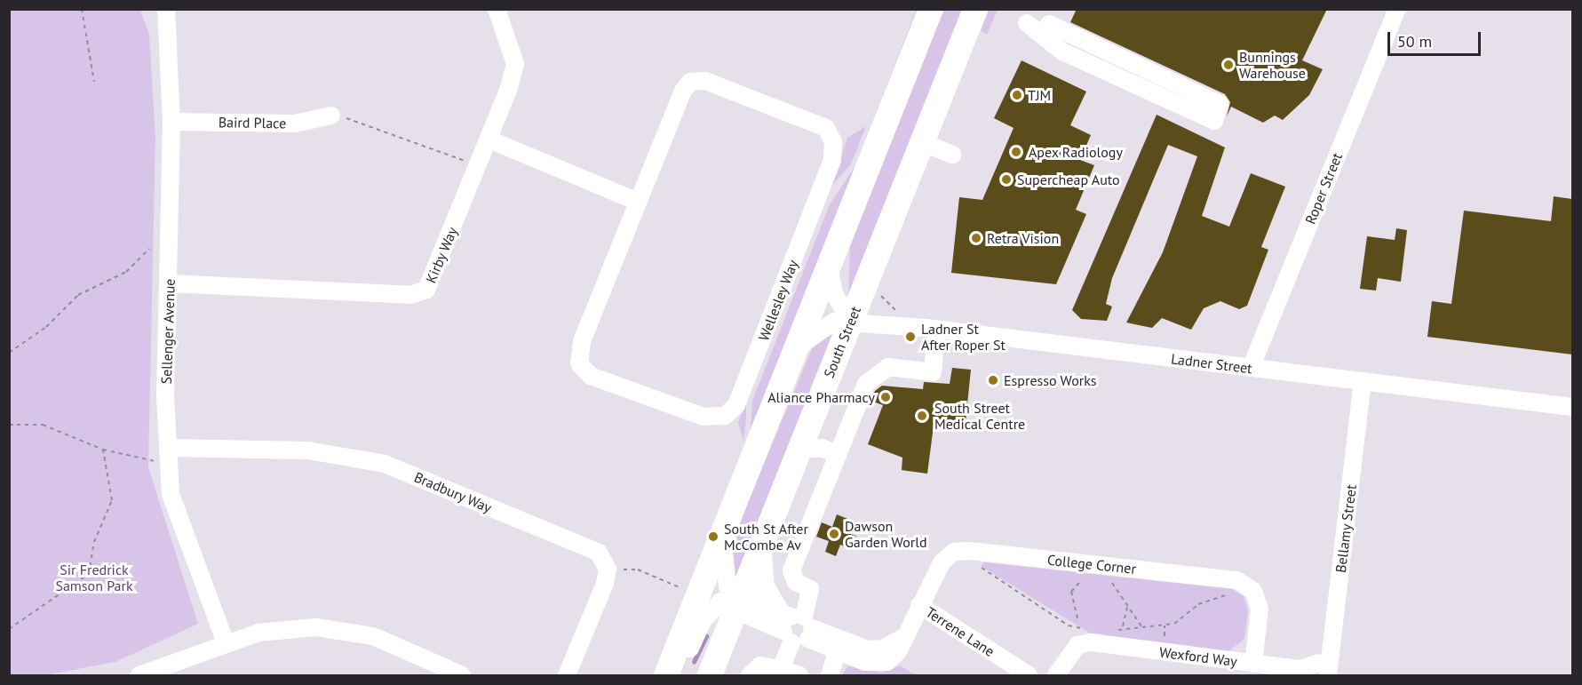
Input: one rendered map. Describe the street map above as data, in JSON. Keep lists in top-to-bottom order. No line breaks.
{"streets":{"highway":["South Street"],"street":["Baird Place","Roper Street","Kirby Way","Wellesley Way","Sellenger Avenue","Ladner Street","Bradbury Way","Bellamy Street","College Corner","Terrene Lane","Wexford Way"]},"crossings":[["Baird Place","Sellenger Avenue"],["Roper Street","Ladner Street"],["Kirby Way","Sellenger Avenue"],["Sellenger Avenue","Bradbury Way"],["South Street","Ladner Street"],["South Street","College Corner"],["Ladner Street","Bellamy Street"],["Bellamy Street","Wexford Way"],["College Corner","Terrene Lane"],["College Corner","Wexford Way"]],"parks":["Sir Fredrick Samson Park"],"places":["Bunnings Warehouse","TJM","Apex Radiology","Supercheap Auto","Retra Vision","Ladner St After Roper St","Espresso Works","Aliance Pharmacy","South Street Medical Centre","Dawson Garden World","South St After McCombe Av"],"scale_bar":"50 m"}
